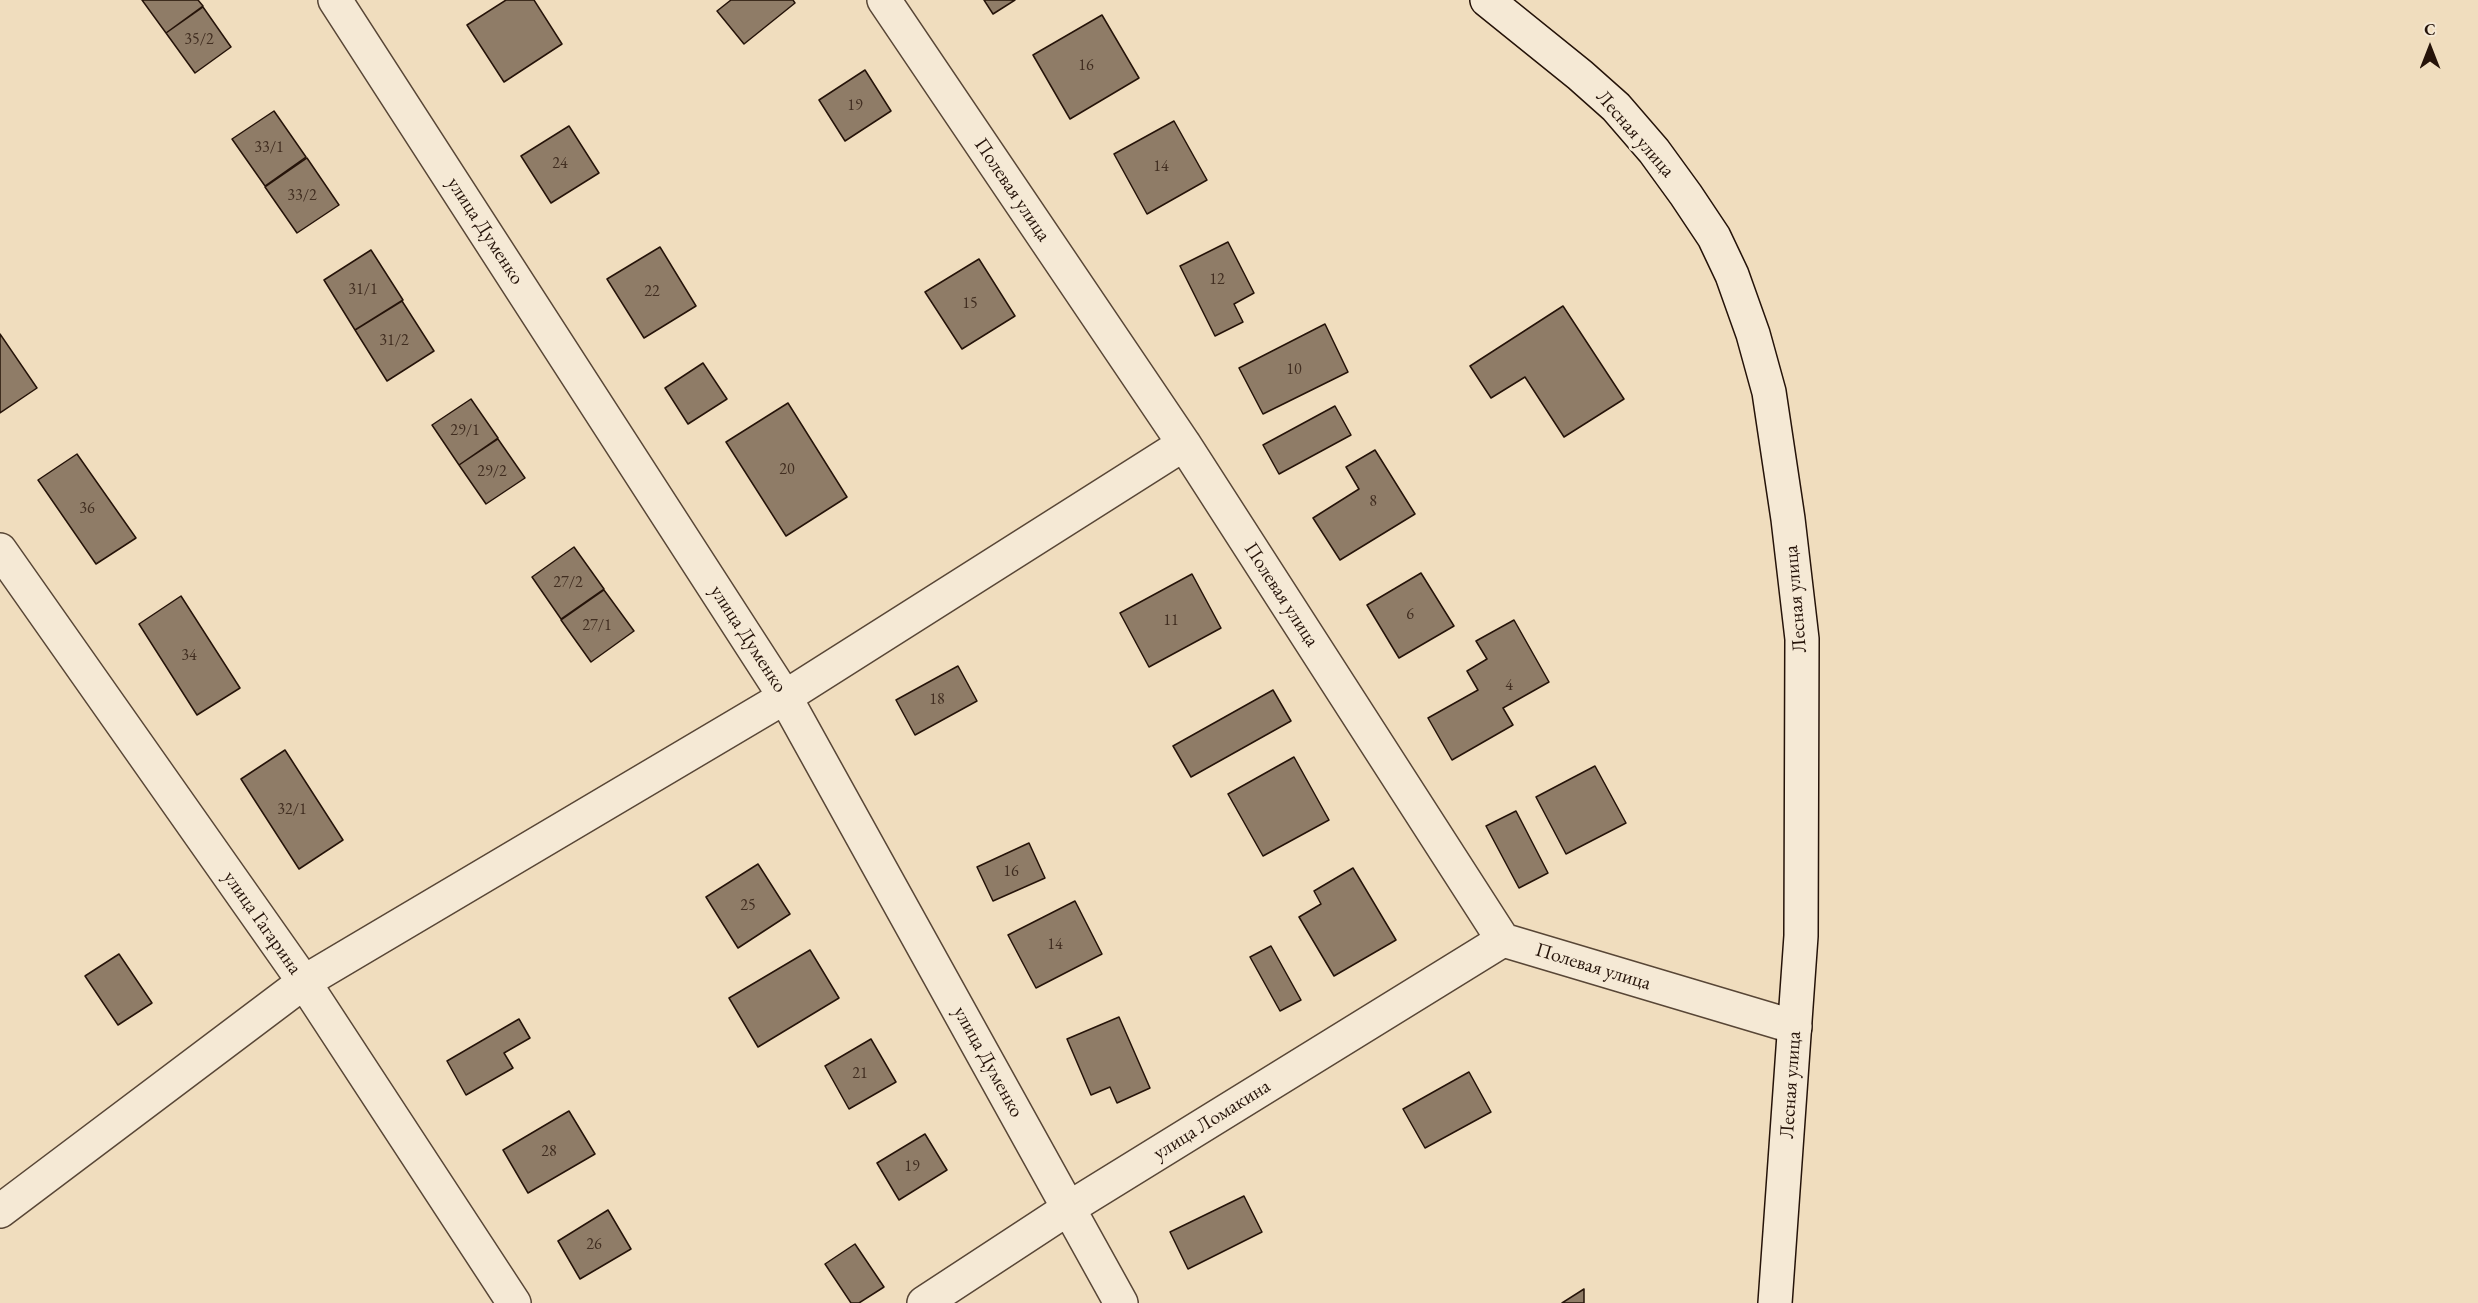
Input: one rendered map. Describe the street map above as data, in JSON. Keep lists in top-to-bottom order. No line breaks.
{"streets":{"street":["Лесная улица","Полевая улица","улица Думенко","улица Гагарина","улица Ломакина"]},"crossings":[["Лесная улица","Полевая улица"],["Полевая улица","улица Ломакина"],["улица Думенко","улица Ломакина"]],"house_numbers":["35/2","16","19","33/1","24","14","33/2","12","31/1","22","15","31/2","10","29/1","20","29/2","8","36","27/2","6","11","27/1","34","4","18","32/1","16","25","14","21","28","19","26"],"north":"top"}
